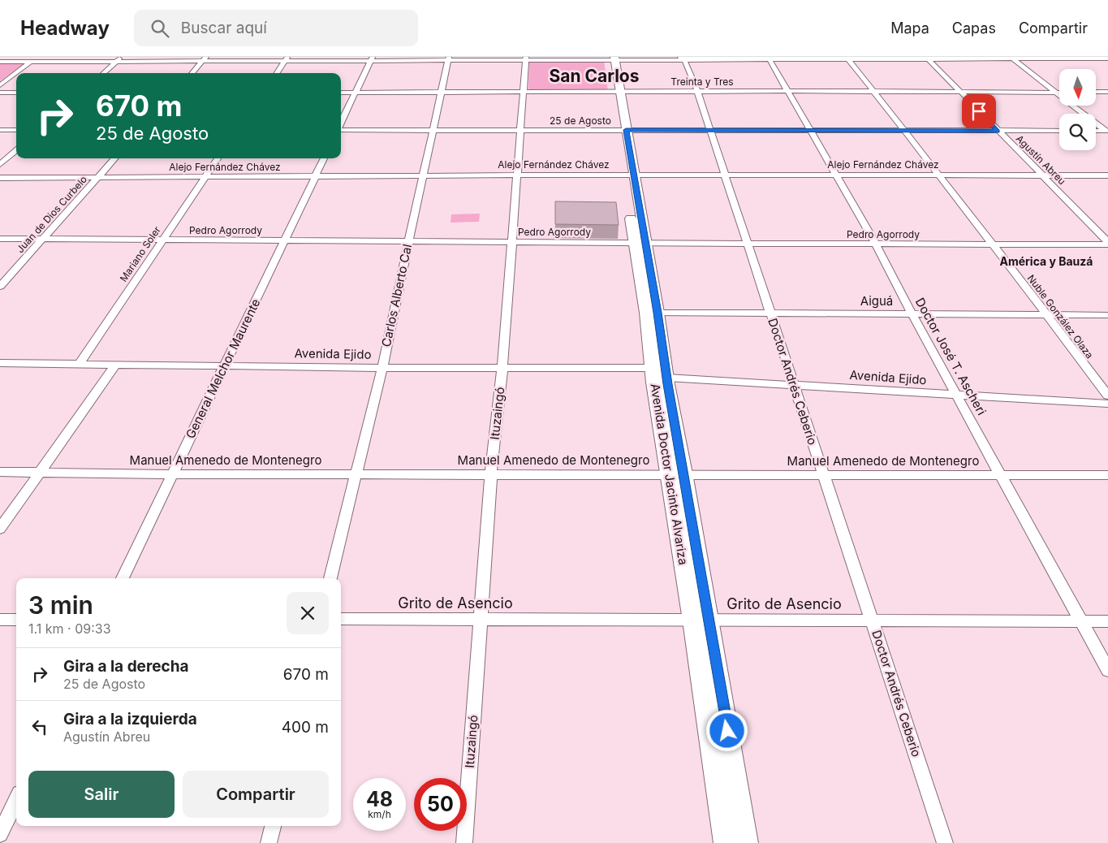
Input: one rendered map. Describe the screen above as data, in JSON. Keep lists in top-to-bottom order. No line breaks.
{"streets":{"main road":["Avenida Doctor Jacinto Alvariza"],"street":["Treinta y Tres","25 de Agosto","Agustín Abreu","Alejo Fernández Chávez","Juan de Dios Curbelo","Pedro Agorrody","Mariano Soler","Carlos Alberto Cal","Aiguá","Nuble González Olaza","Avenida Ejido","Doctor José T. Ascheri","General Melchor Maurente","Doctor Andrés Ceberio","Ituzaingó","Manuel Amenedo de Montenegro","Grito de Asencio"]},"crossings":[["Treinta y Tres","Agustín Abreu"],["Treinta y Tres","Carlos Alberto Cal"],["Treinta y Tres","Nuble González Olaza"],["Treinta y Tres","Doctor José T. Ascheri"],["Treinta y Tres","Doctor Andrés Ceberio"],["Treinta y Tres","Ituzaingó"],["Treinta y Tres","Avenida Doctor Jacinto Alvariza"],["25 de Agosto","Agustín Abreu"],["25 de Agosto","Carlos Alberto Cal"],["25 de Agosto","Nuble González Olaza"],["25 de Agosto","Doctor José T. Ascheri"],["25 de Agosto","Doctor Andrés Ceberio"],["25 de Agosto","Ituzaingó"],["25 de Agosto","Avenida Doctor Jacinto Alvariza"],["Agustín Abreu","Alejo Fernández Chávez"],["Agustín Abreu","Pedro Agorrody"],["Alejo Fernández Chávez","Juan de Dios Curbelo"],["Alejo Fernández Chávez","Mariano Soler"],["Alejo Fernández Chávez","Carlos Alberto Cal"],["Alejo Fernández Chávez","Nuble González Olaza"],["Alejo Fernández Chávez","Doctor José T. Ascheri"],["Alejo Fernández Chávez","General Melchor Maurente"],["Alejo Fernández Chávez","Doctor Andrés Ceberio"],["Alejo Fernández Chávez","Ituzaingó"],["Alejo Fernández Chávez","Avenida Doctor Jacinto Alvariza"],["Juan de Dios Curbelo","Pedro Agorrody"],["Pedro Agorrody","Mariano Soler"],["Pedro Agorrody","Carlos Alberto Cal"],["Pedro Agorrody","Nuble González Olaza"],["Pedro Agorrody","Doctor José T. Ascheri"],["Pedro Agorrody","General Melchor Maurente"],["Pedro Agorrody","Doctor Andrés Ceberio"],["Pedro Agorrody","Ituzaingó"],["Pedro Agorrody","Avenida Doctor Jacinto Alvariza"],["Mariano Soler","Avenida Ejido"],["Carlos Alberto Cal","Avenida Ejido"],["Carlos Alberto Cal","Manuel Amenedo de Montenegro"],["Aiguá","Nuble González Olaza"],["Aiguá","Doctor José T. Ascheri"],["Aiguá","Doctor Andrés Ceberio"],["Aiguá","Avenida Doctor Jacinto Alvariza"],["Avenida Ejido","Doctor José T. Ascheri"],["Avenida Ejido","General Melchor Maurente"],["Avenida Ejido","Doctor Andrés Ceberio"],["Avenida Ejido","Ituzaingó"],["Avenida Ejido","Avenida Doctor Jacinto Alvariza"],["Doctor José T. Ascheri","Manuel Amenedo de Montenegro"],["Doctor José T. Ascheri","Grito de Asencio"],["General Melchor Maurente","Manuel Amenedo de Montenegro"],["Doctor Andrés Ceberio","Manuel Amenedo de Montenegro"],["Doctor Andrés Ceberio","Grito de Asencio"],["Ituzaingó","Manuel Amenedo de Montenegro"],["Ituzaingó","Grito de Asencio"],["Manuel Amenedo de Montenegro","Avenida Doctor Jacinto Alvariza"],["Avenida Doctor Jacinto Alvariza","Grito de Asencio"]],"districts":["San Carlos","América y Bauzá"],"north":"bottom","page":{"header":"Headway","search":"Buscar aquí","nav":["Mapa","Capas","Compartir"],"turn":["670 m","25 de Agosto"],"heading":["3 min","1.1 km · 09:33"],"list":[{"name":"Gira a la derecha","note":"25 de Agosto","value":"670 m"},{"name":"Gira a la izquierda","note":"Agustín Abreu","value":"400 m"}],"buttons":["Salir","Compartir"],"speed":"48 km/h","limit":"50"}}
